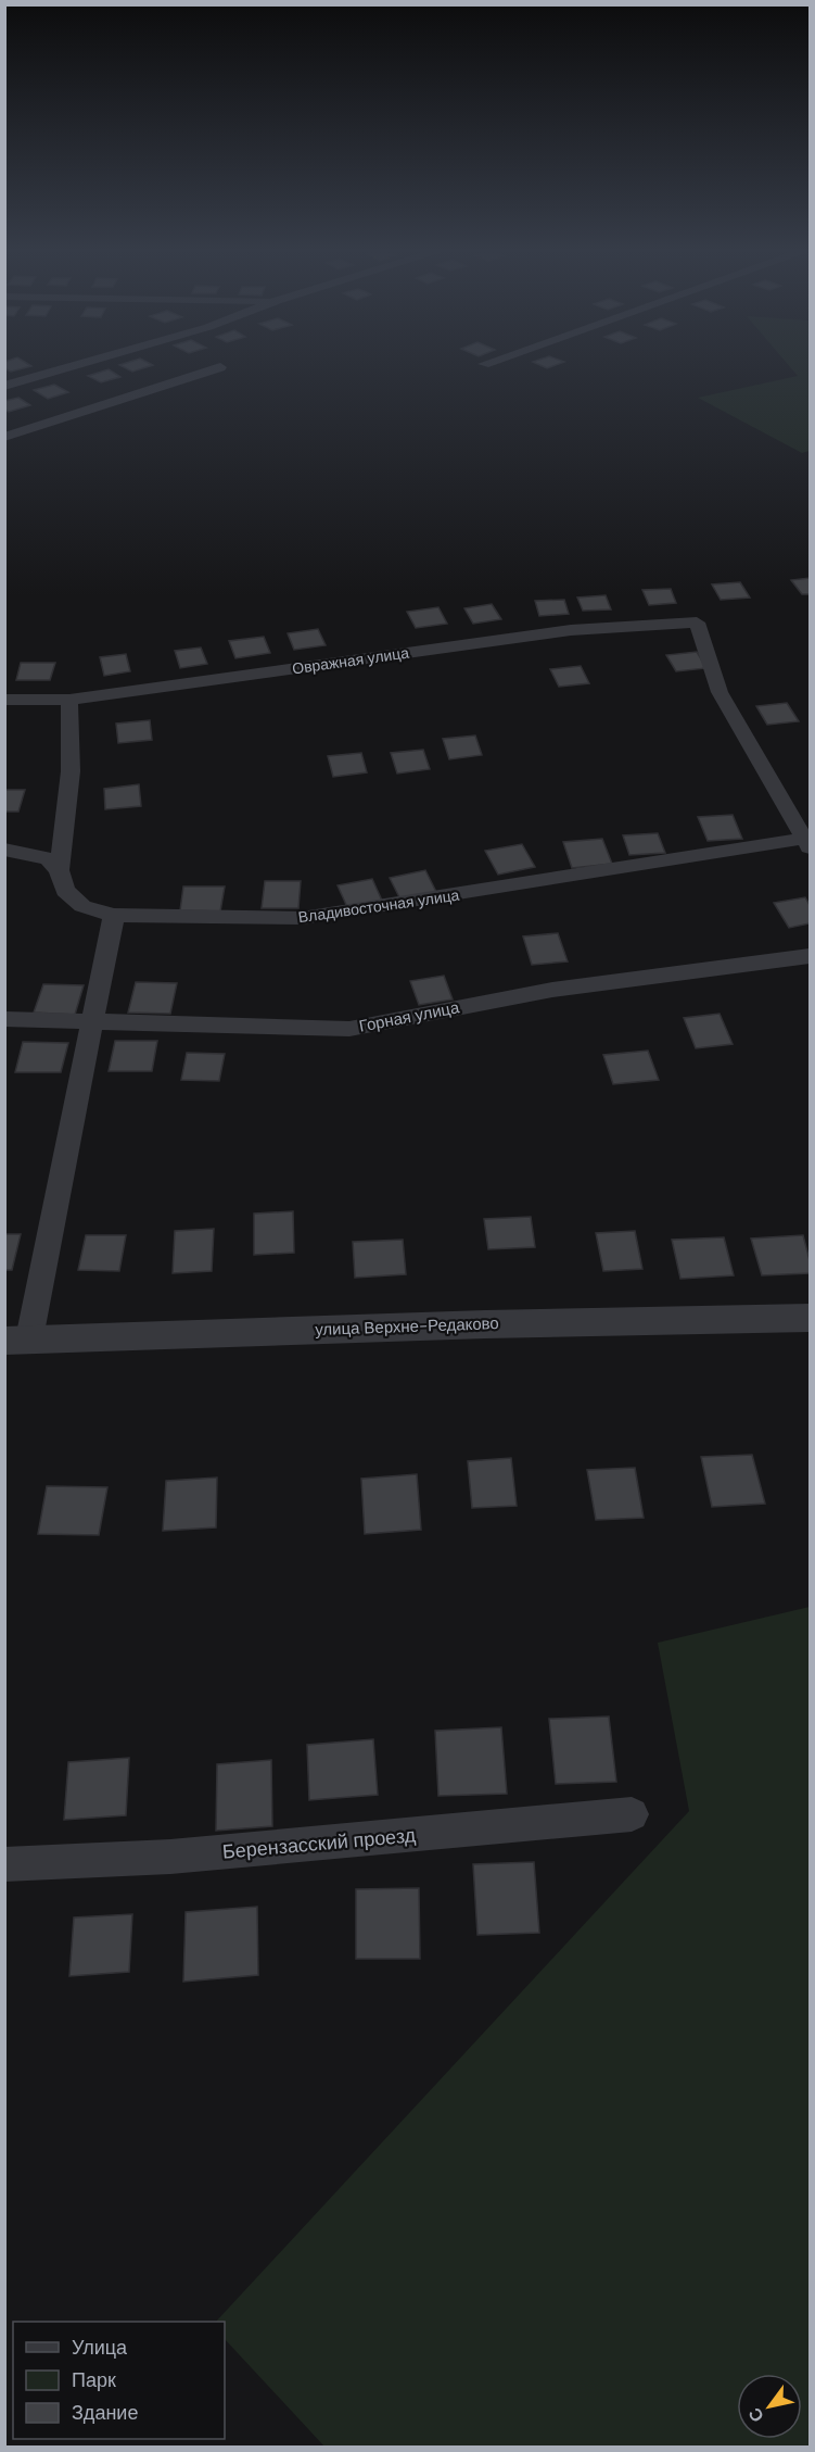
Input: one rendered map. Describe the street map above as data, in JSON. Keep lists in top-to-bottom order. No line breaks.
{"streets":{"street":["Овражная улица","Владивосточная улица","Горная улица","улица Верхне-Редаково","Берензасский проезд"]},"crossings":[["Овражная улица","Владивосточная улица"]],"legend":["Улица","Парк","Здание"],"north":"bottom left"}
